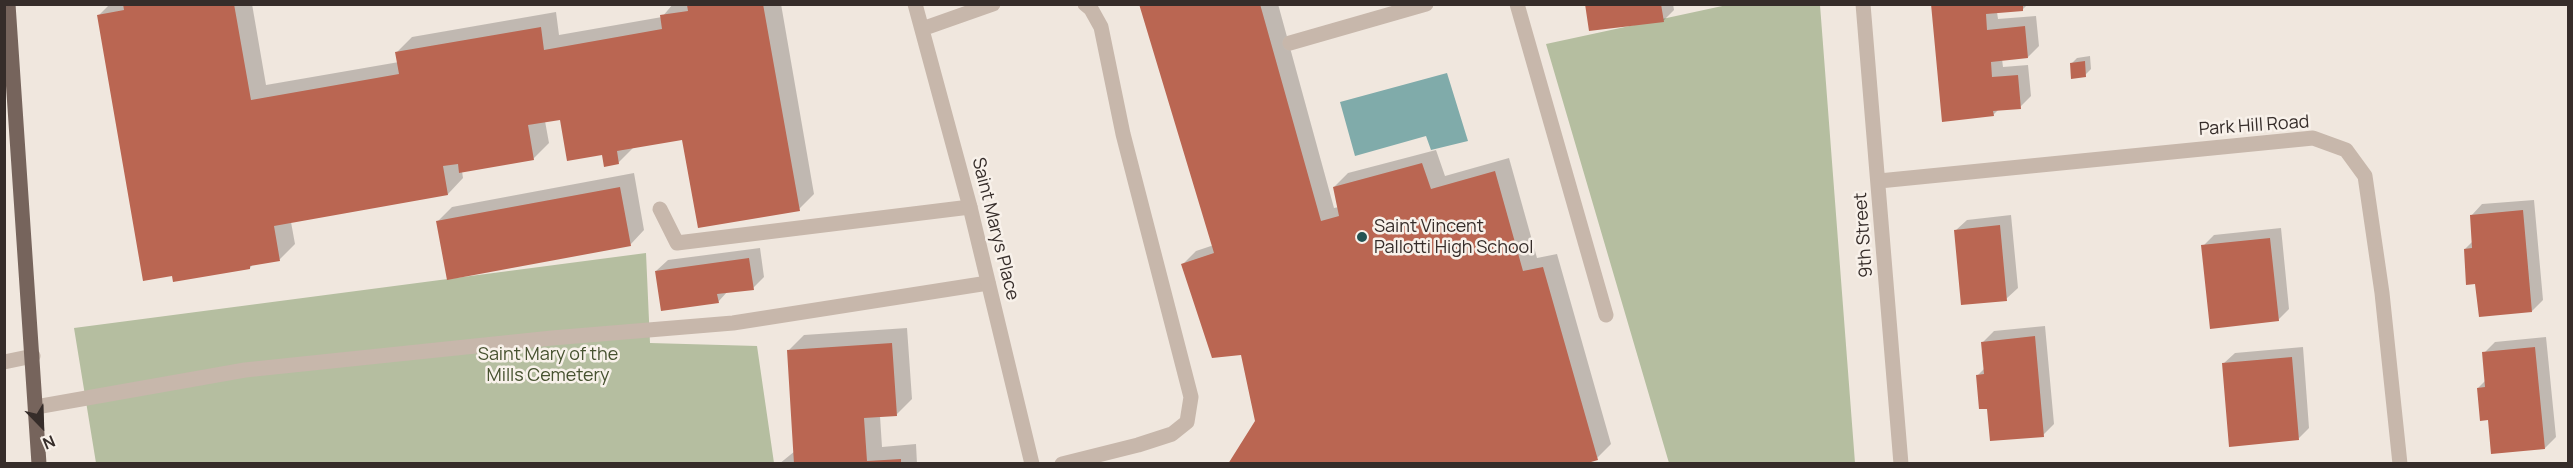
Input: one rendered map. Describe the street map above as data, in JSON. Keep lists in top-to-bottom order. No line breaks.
{"streets":{"street":["Park Hill Road","Saint Marys Place","9th Street"]},"crossings":[["Park Hill Road","9th Street"]],"parks":["Saint Mary of the Mills Cemetery"],"places":["Saint Vincent Pallotti High School"],"north":"bottom right"}
